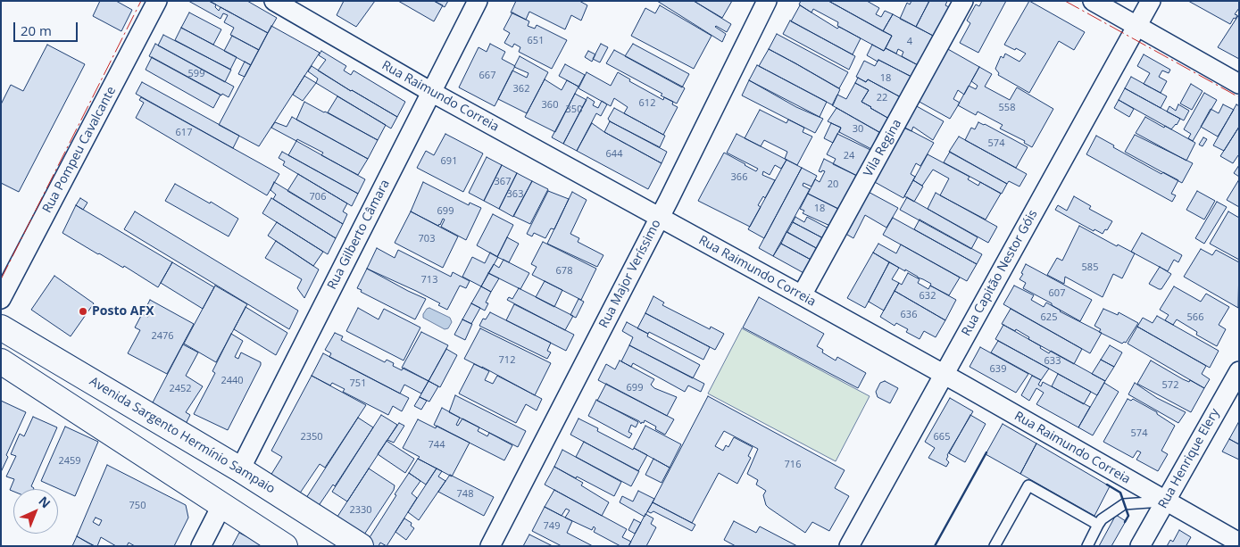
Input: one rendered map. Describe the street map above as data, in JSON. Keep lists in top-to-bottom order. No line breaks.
{"streets":{"main road":["Avenida Sargento Hermínio Sampaio"],"street":["Rua Raimundo Correia","Vila Regina","Rua Pompeu Cavalcante","Rua Gilberto Câmara","Rua Capitão Nestor Góis","Rua Major Veríssimo","Rua Henrique Elery"]},"crossings":[["Rua Raimundo Correia","Vila Regina"],["Rua Raimundo Correia","Rua Gilberto Câmara"],["Rua Raimundo Correia","Rua Capitão Nestor Góis"],["Rua Raimundo Correia","Rua Major Veríssimo"],["Rua Raimundo Correia","Rua Henrique Elery"],["Rua Gilberto Câmara","Avenida Sargento Hermínio Sampaio"]],"places":["Posto AFX"],"house_numbers":["651","4","599","667","18","362","22","612","360","558","350","30","617","574","644","24","691","366","367","20","363","706","18","699","703","585","678","713","607","632","636","625","566","2476","712","633","639","2440","751","572","699","2452","574","2350","665","744","2459","716","748","750","2330","749"],"scale_bar":"20 m","north":"top right"}
